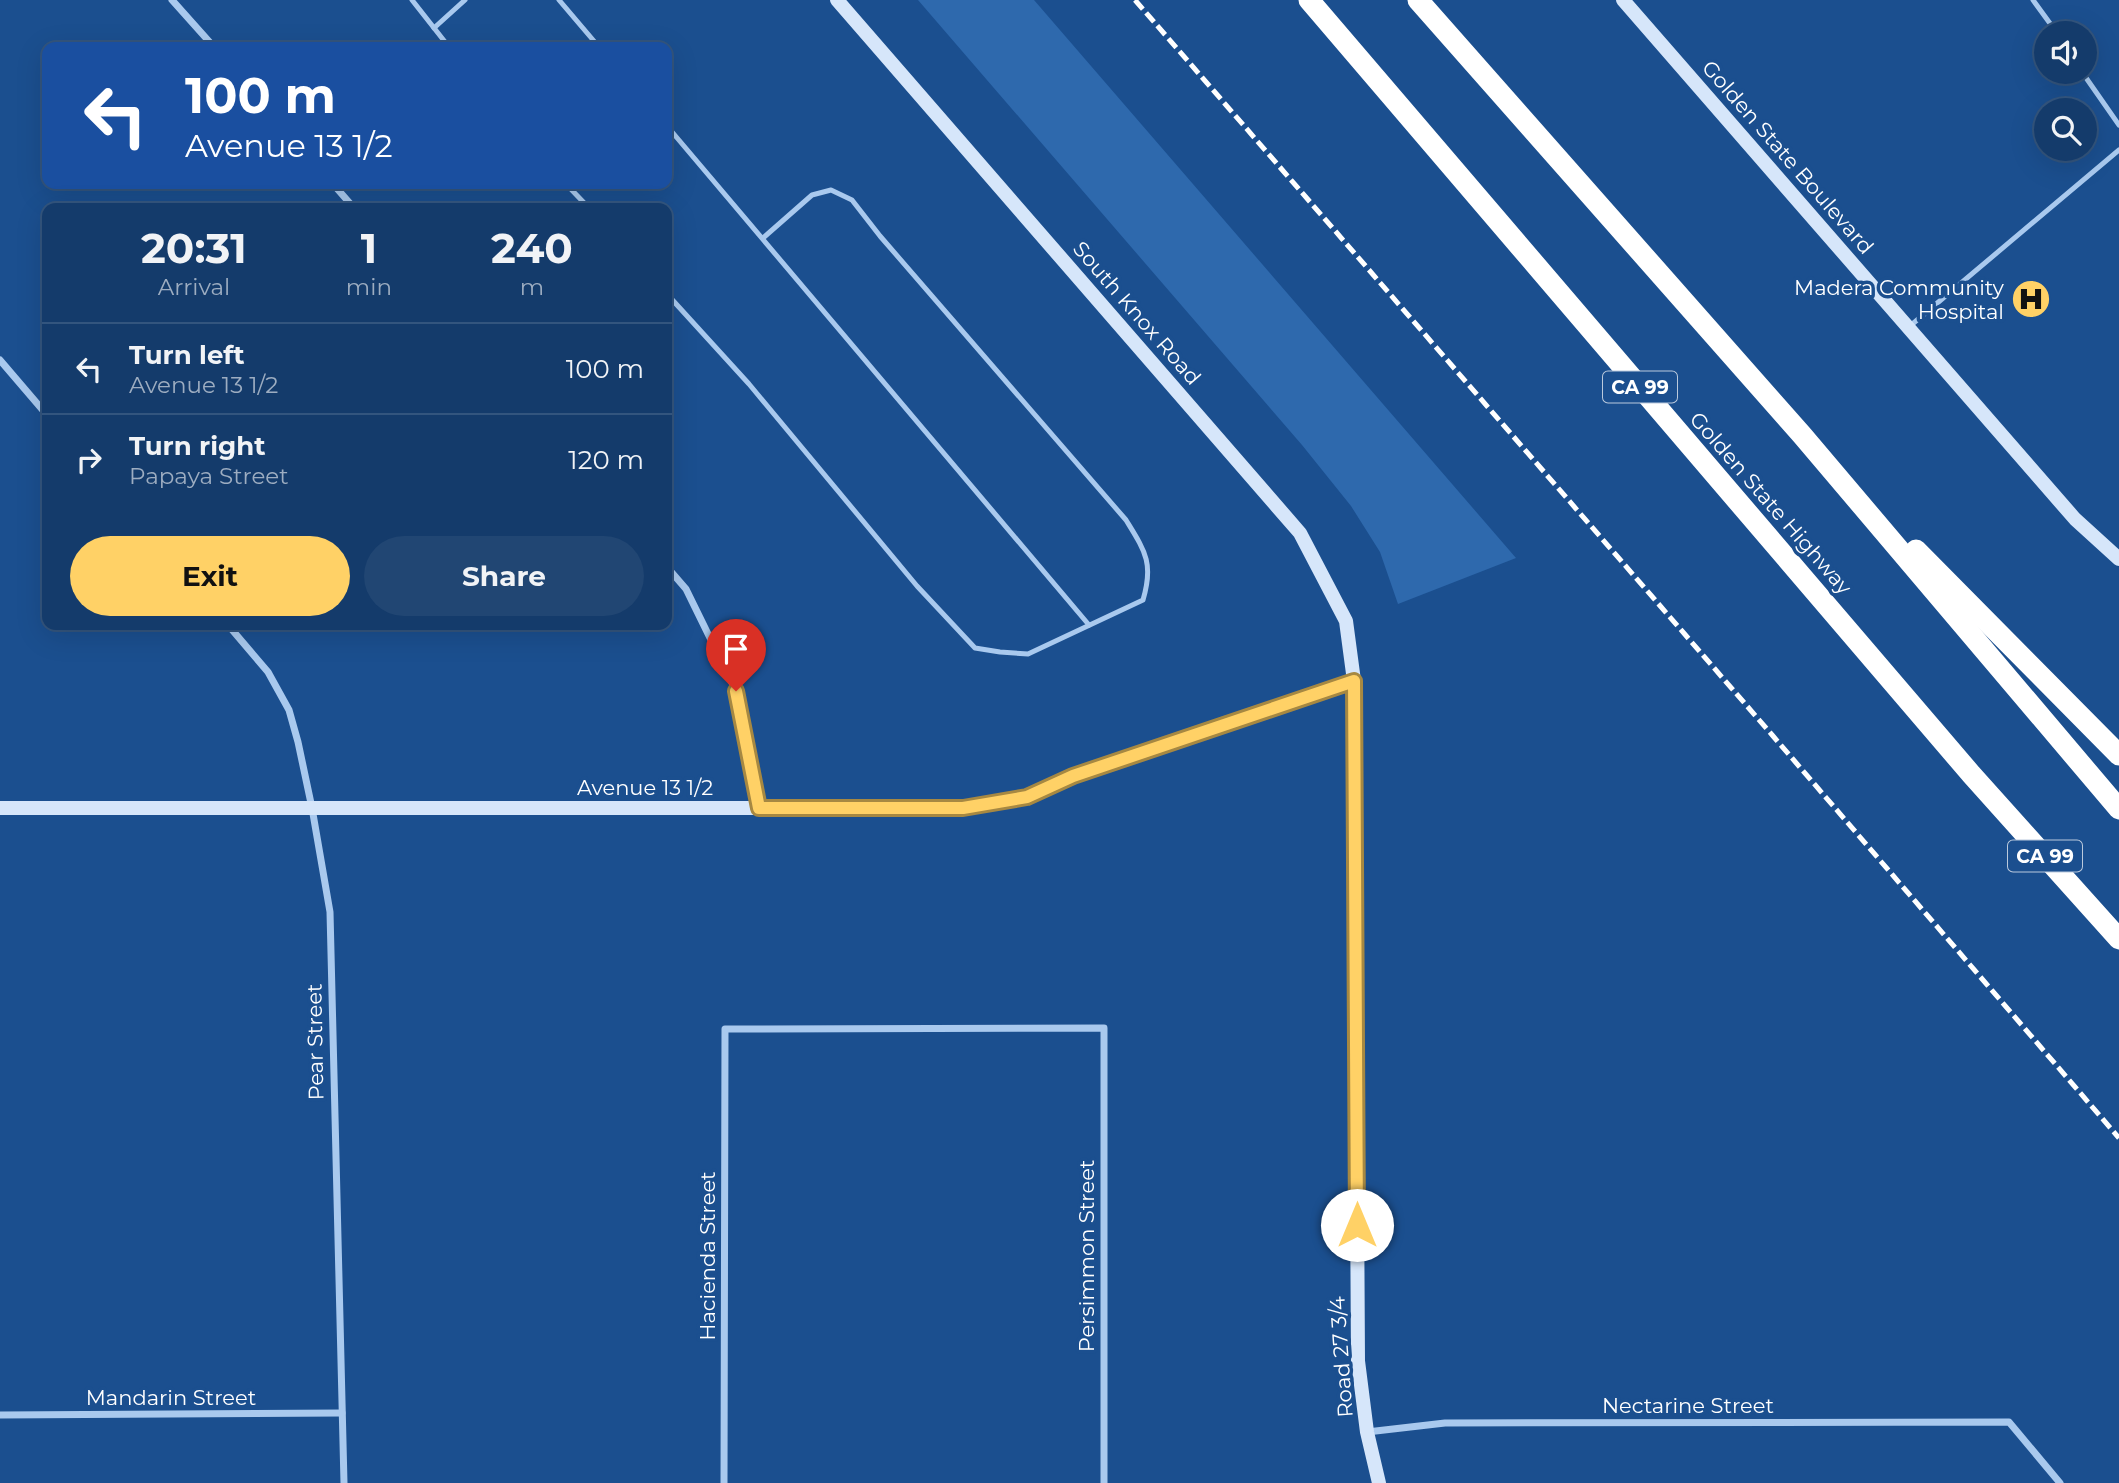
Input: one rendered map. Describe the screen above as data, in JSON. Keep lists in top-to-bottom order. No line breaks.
{"streets":{"highway":["CA 99","Golden State Highway"],"street":["Golden State Boulevard","South Knox Road","Avenue 13 1/2","Pear Street","Hacienda Street","Persimmon Street","Road 27 3/4","Mandarin Street","Nectarine Street"]},"crossings":[["South Knox Road","Avenue 13 1/2"],["South Knox Road","Road 27 3/4"],["Avenue 13 1/2","Pear Street"],["Avenue 13 1/2","Road 27 3/4"],["Pear Street","Mandarin Street"],["Hacienda Street","Persimmon Street"],["Road 27 3/4","Nectarine Street"]],"places":{"hospital":["Madera Community Hospital"]},"page":{"turn":["100 m","Avenue 13 1/2"],"eta":["20:31","Arrival","1","min","240","m"],"list":[{"name":"Turn left","note":"Avenue 13 1/2","value":"100 m"},{"name":"Turn right","note":"Papaya Street","value":"120 m"}],"buttons":["Exit","Share"]}}
